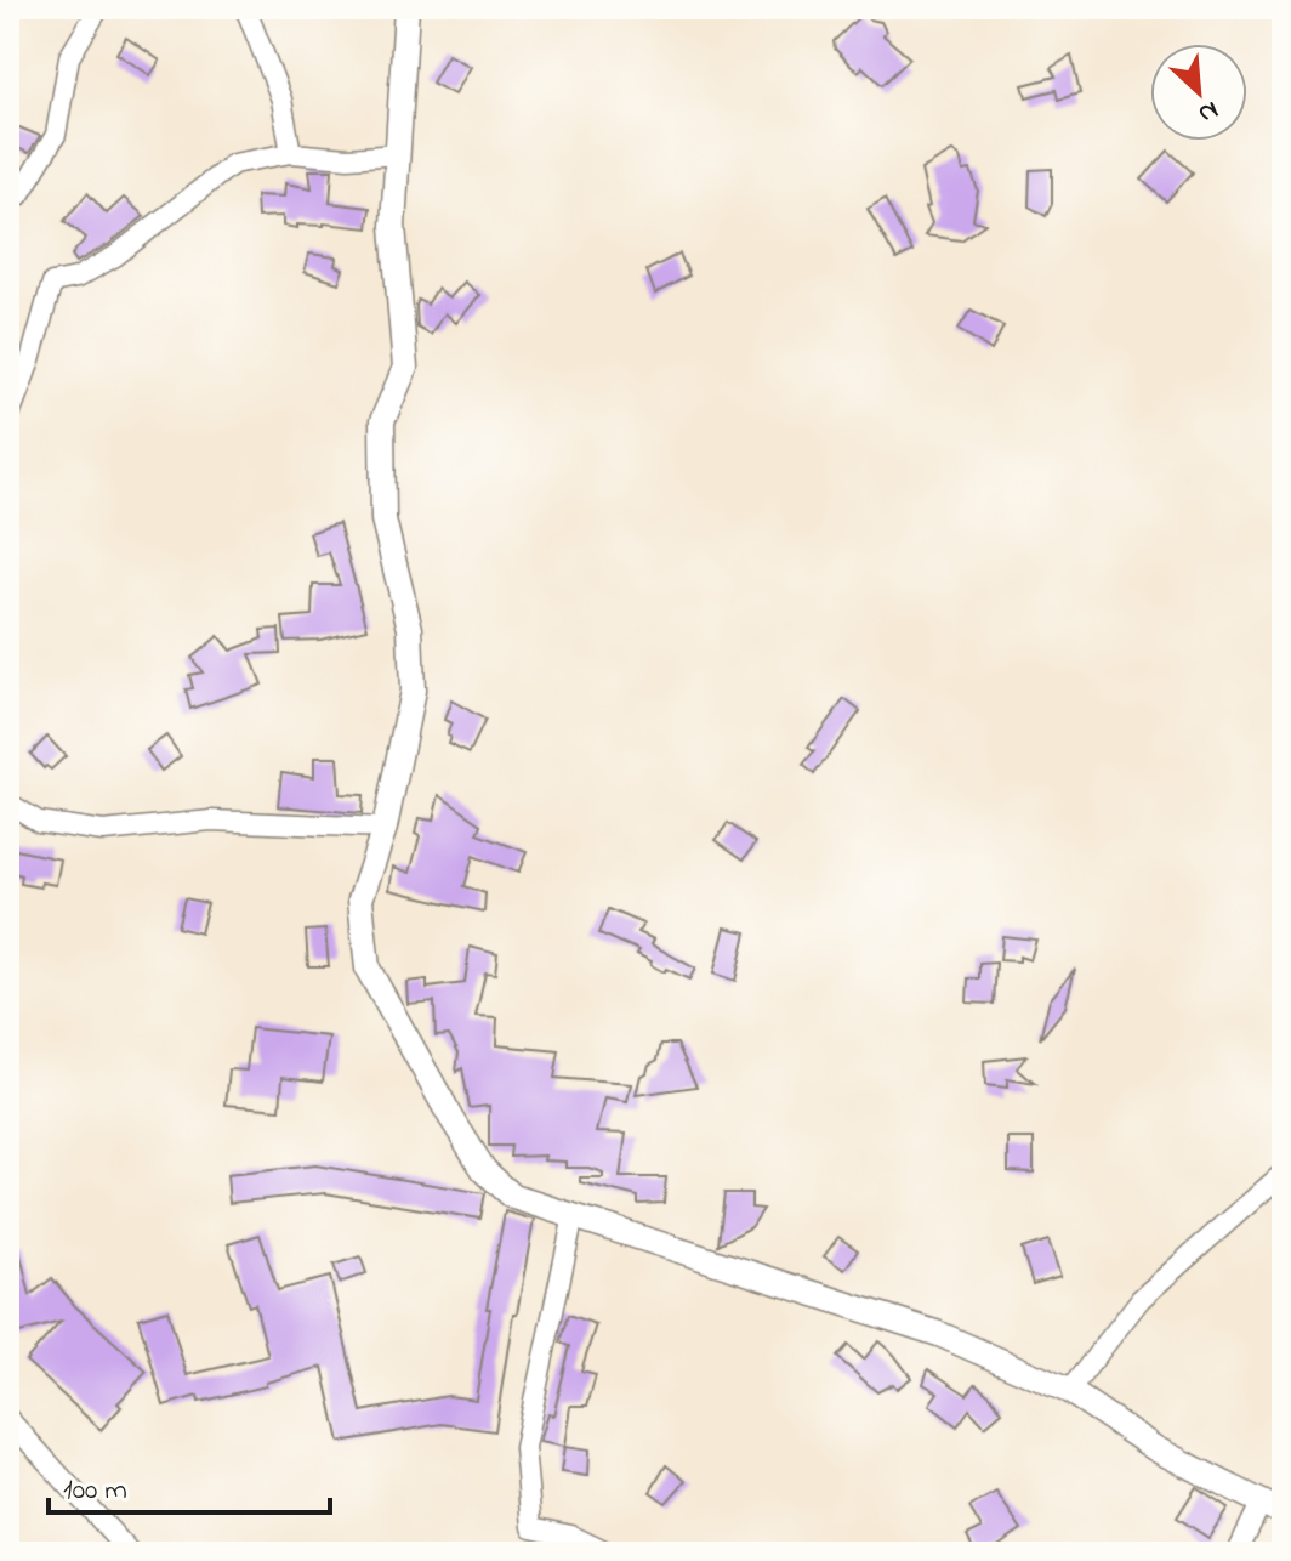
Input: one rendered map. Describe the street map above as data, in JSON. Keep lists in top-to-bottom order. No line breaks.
{"scale_bar":"100 m","north":"bottom right"}
